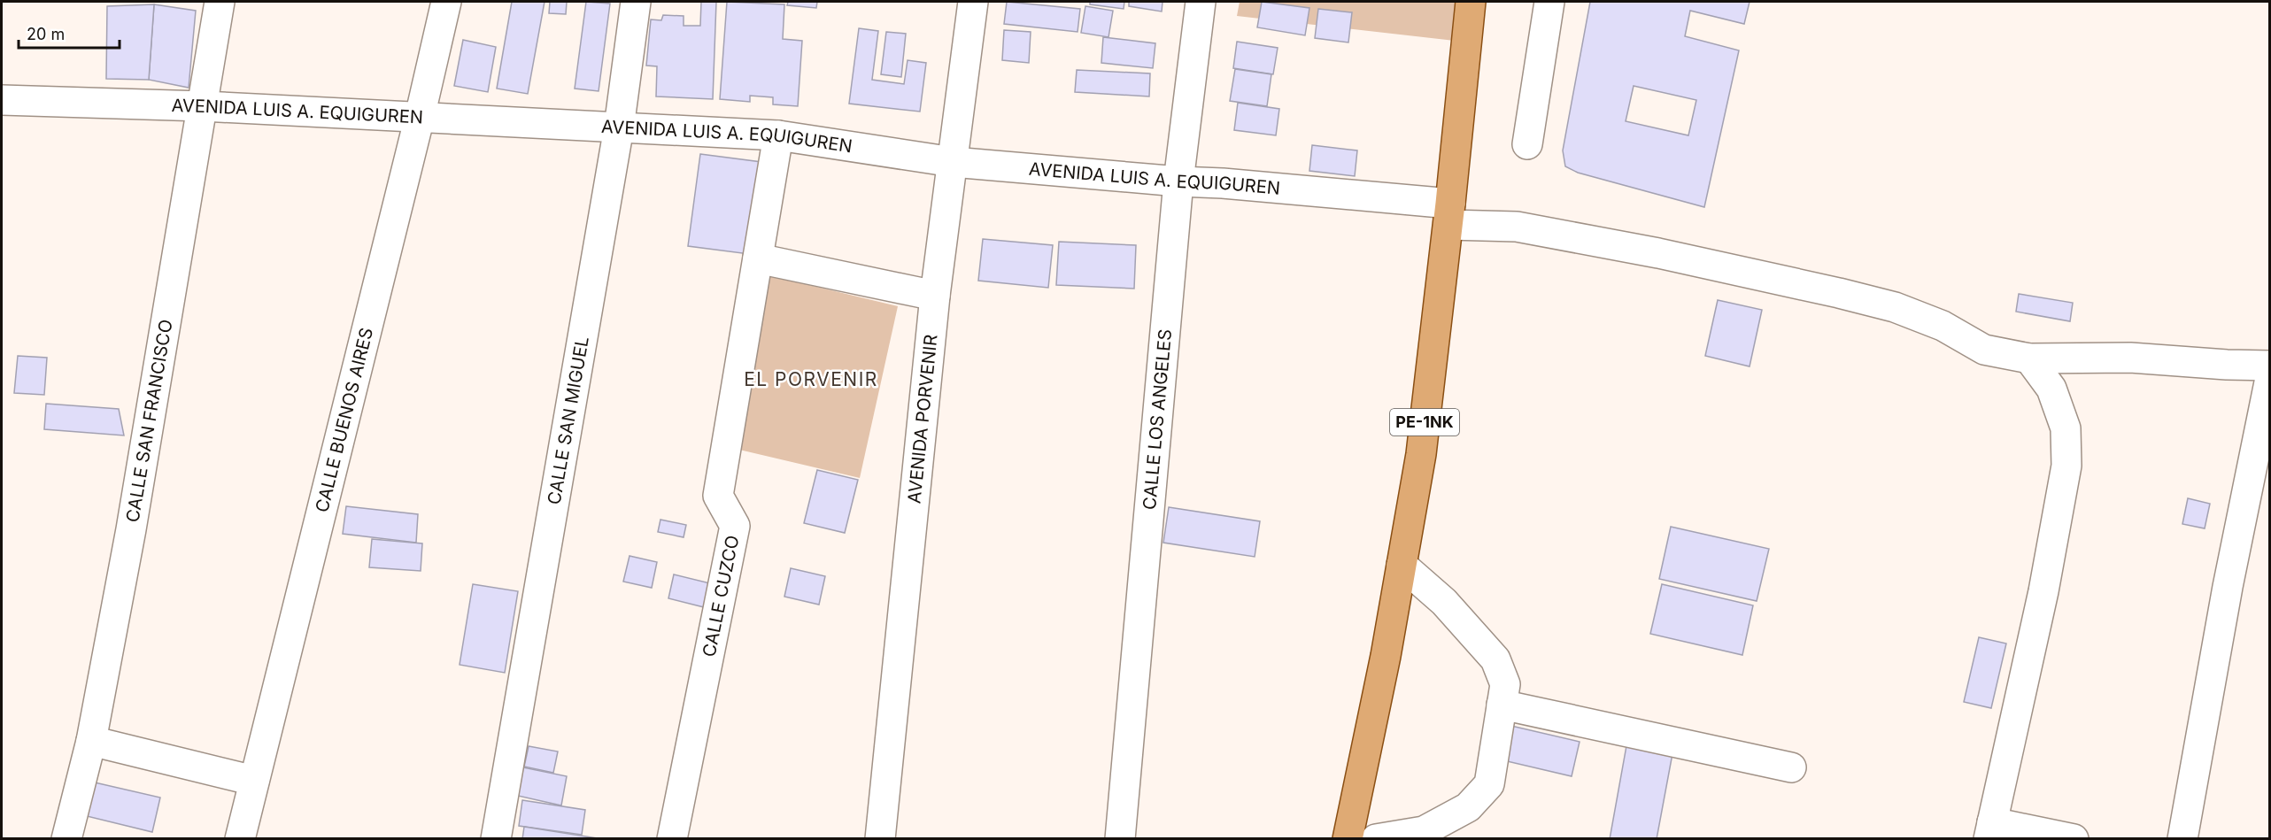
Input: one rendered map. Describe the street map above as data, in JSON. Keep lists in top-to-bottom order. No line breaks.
{"streets":{"main road":["PE-1NK"],"street":["AVENIDA LUIS A. EQUIGUREN","AVENIDA PORVENIR","CALLE LOS ANGELES","CALLE BUENOS AIRES","CALLE SAN MIGUEL","CALLE SAN FRANCISCO","CALLE CUZCO"]},"crossings":[["AVENIDA LUIS A. EQUIGUREN","AVENIDA PORVENIR"],["AVENIDA LUIS A. EQUIGUREN","CALLE LOS ANGELES"],["AVENIDA LUIS A. EQUIGUREN","CALLE BUENOS AIRES"],["AVENIDA LUIS A. EQUIGUREN","CALLE SAN MIGUEL"],["AVENIDA LUIS A. EQUIGUREN","CALLE SAN FRANCISCO"],["AVENIDA LUIS A. EQUIGUREN","PE-1NK"],["AVENIDA LUIS A. EQUIGUREN","CALLE CUZCO"]],"districts":["EL PORVENIR"],"scale_bar":"20 m"}
